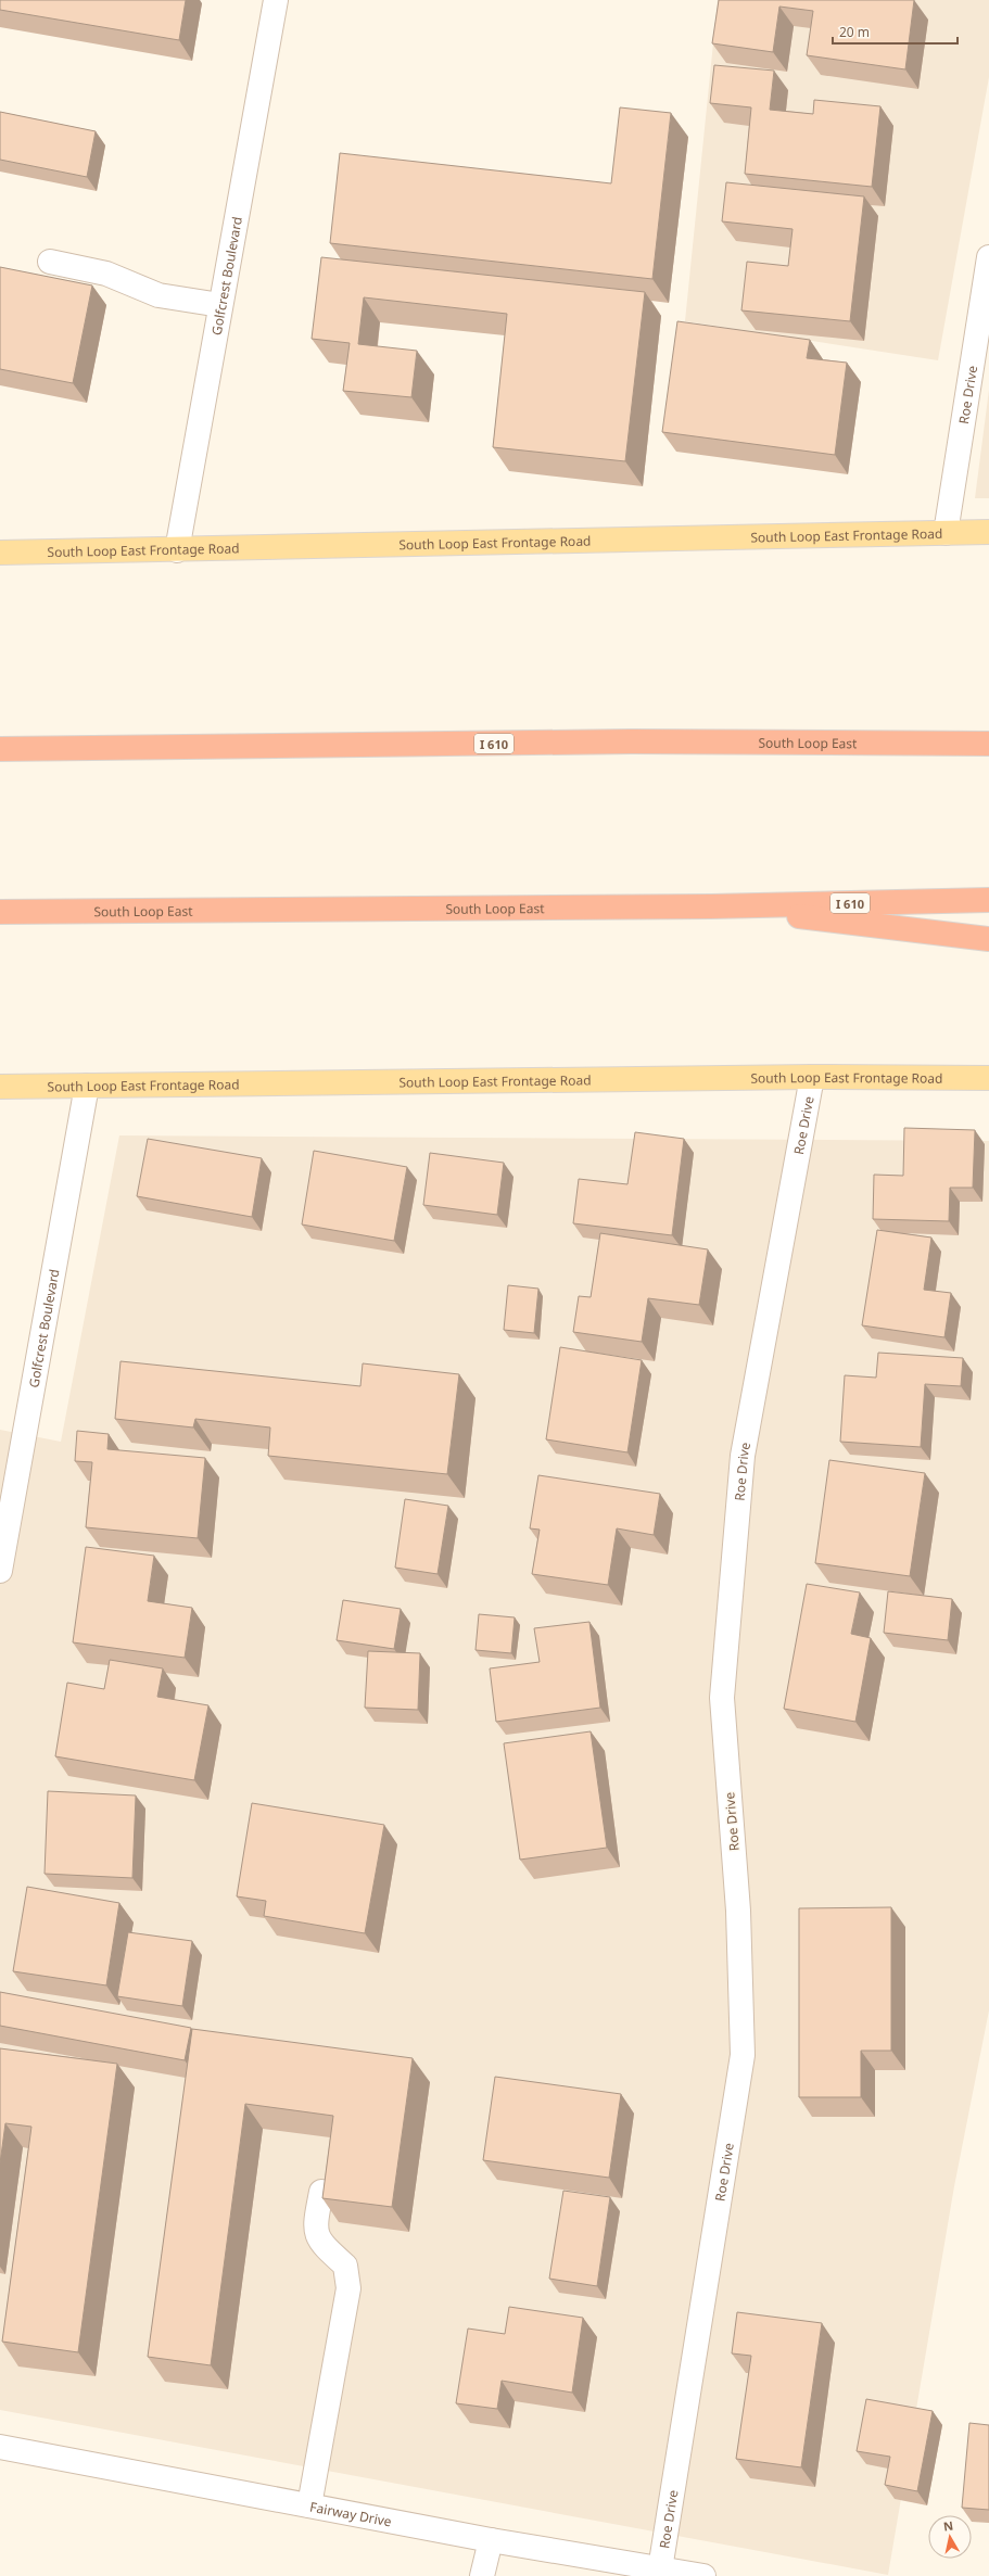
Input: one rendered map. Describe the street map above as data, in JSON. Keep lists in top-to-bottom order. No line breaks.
{"streets":{"highway":["South Loop East","I 610"],"main road":["South Loop East Frontage Road"],"street":["Golfcrest Boulevard","Roe Drive","Fairway Drive"]},"crossings":[["Golfcrest Boulevard","South Loop East Frontage Road"],["Roe Drive","South Loop East Frontage Road"],["Roe Drive","Fairway Drive"]],"scale_bar":"20 m","north":"top"}
